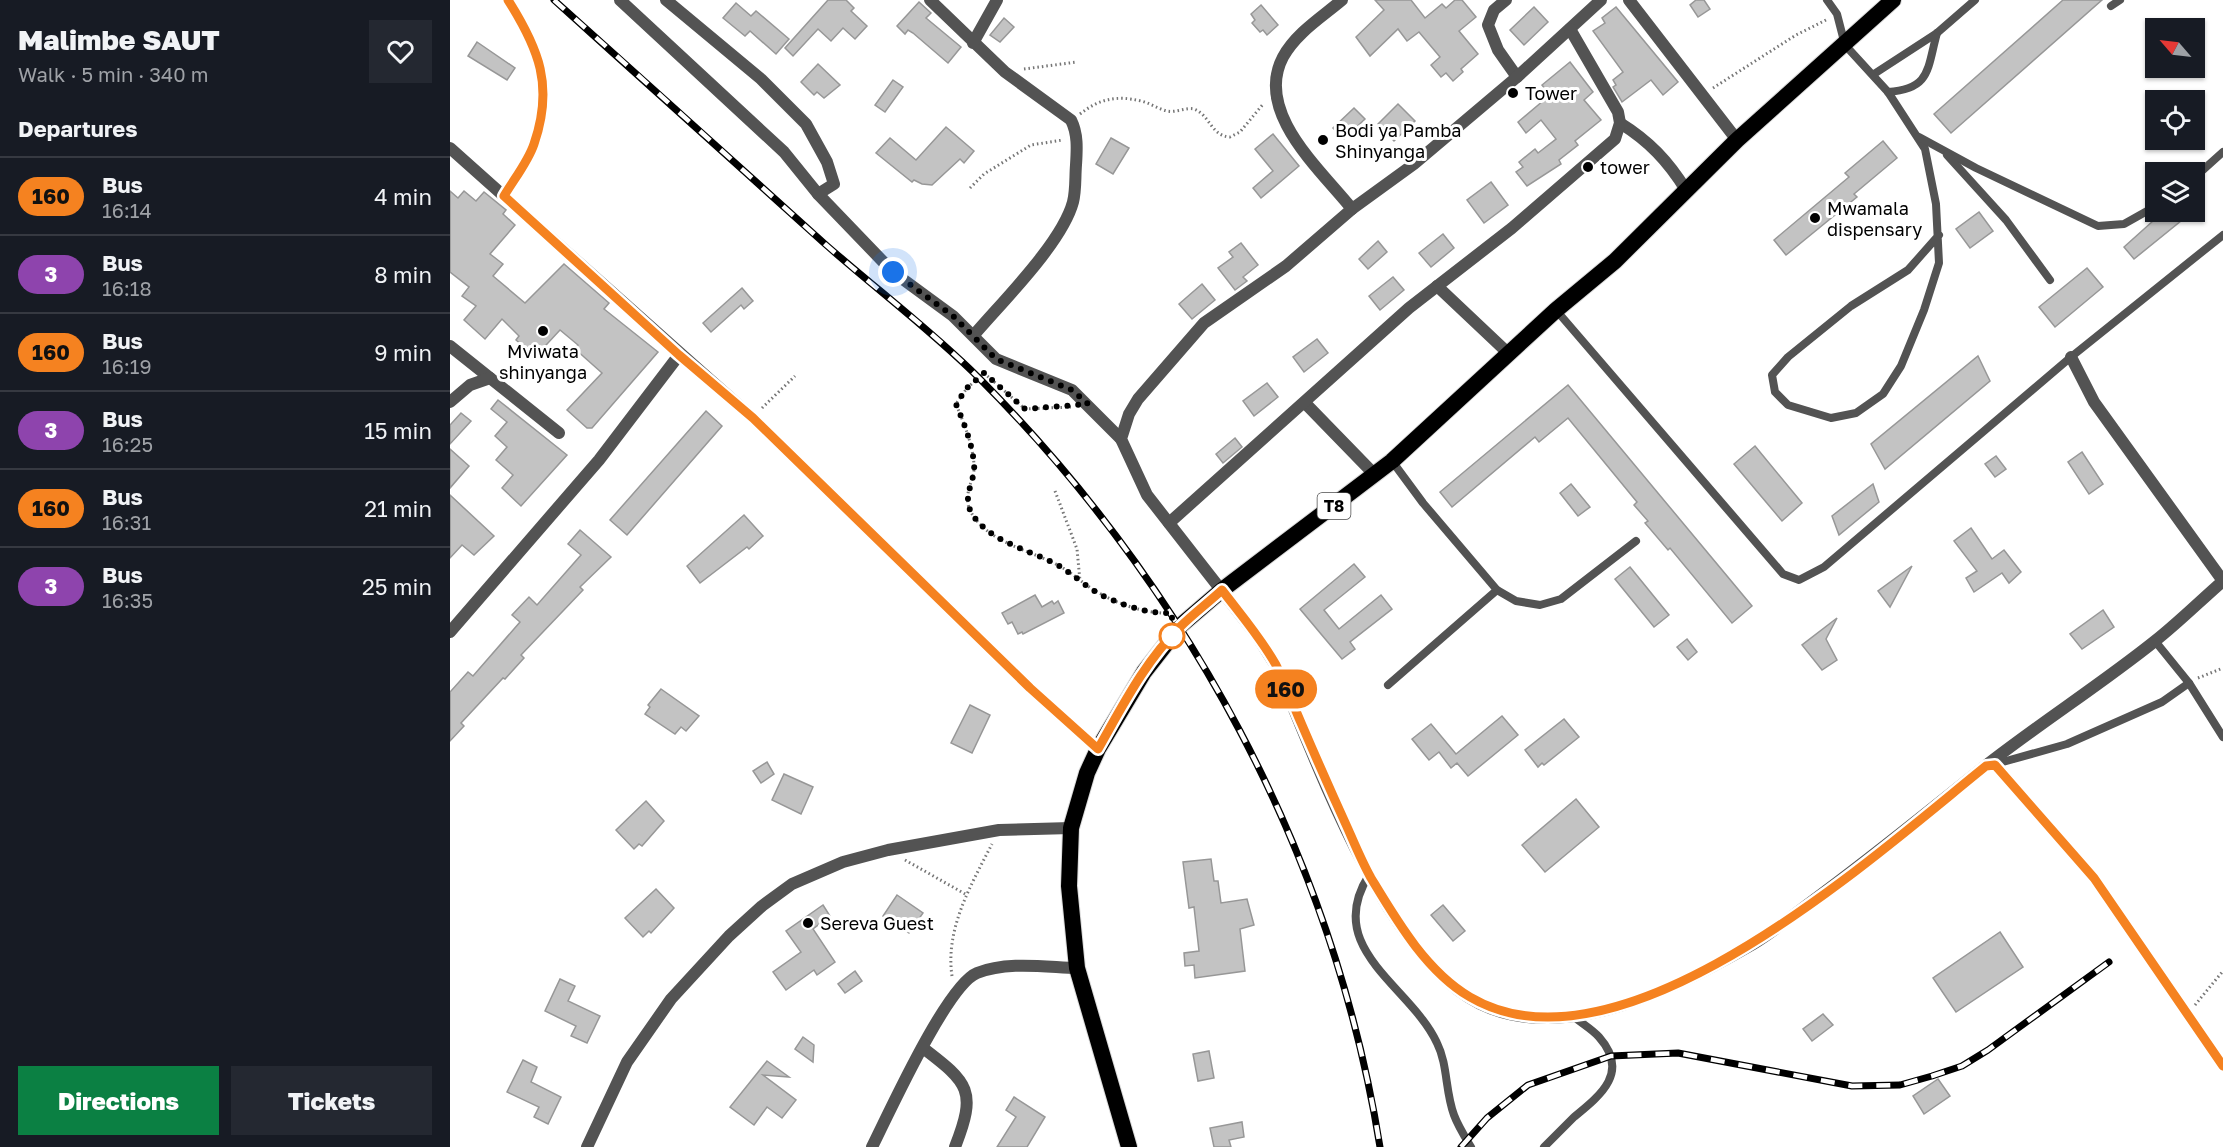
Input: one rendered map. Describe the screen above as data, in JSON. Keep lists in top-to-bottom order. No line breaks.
{"streets":{"highway":["T8"]},"places":["Tower","Bodi ya Pamba Shinyanga","tower","Mwamala dispensary","Mviwata shinyanga","Sereva Guest"],"lines":["bus line 160"],"north":"top left","page":{"heading":[["Malimbe SAUT","Walk · 5 min · 340 m"],"Departures"],"on_map":"160","list":[{"mark":"160","name":"Bus","note":"16:14","value":"4 min"},{"mark":"3","name":"Bus","note":"16:18","value":"8 min"},{"mark":"160","name":"Bus","note":"16:19","value":"9 min"},{"mark":"3","name":"Bus","note":"16:25","value":"15 min"},{"mark":"160","name":"Bus","note":"16:31","value":"21 min"},{"mark":"3","name":"Bus","note":"16:35","value":"25 min"}],"buttons":["Directions","Tickets"]}}
